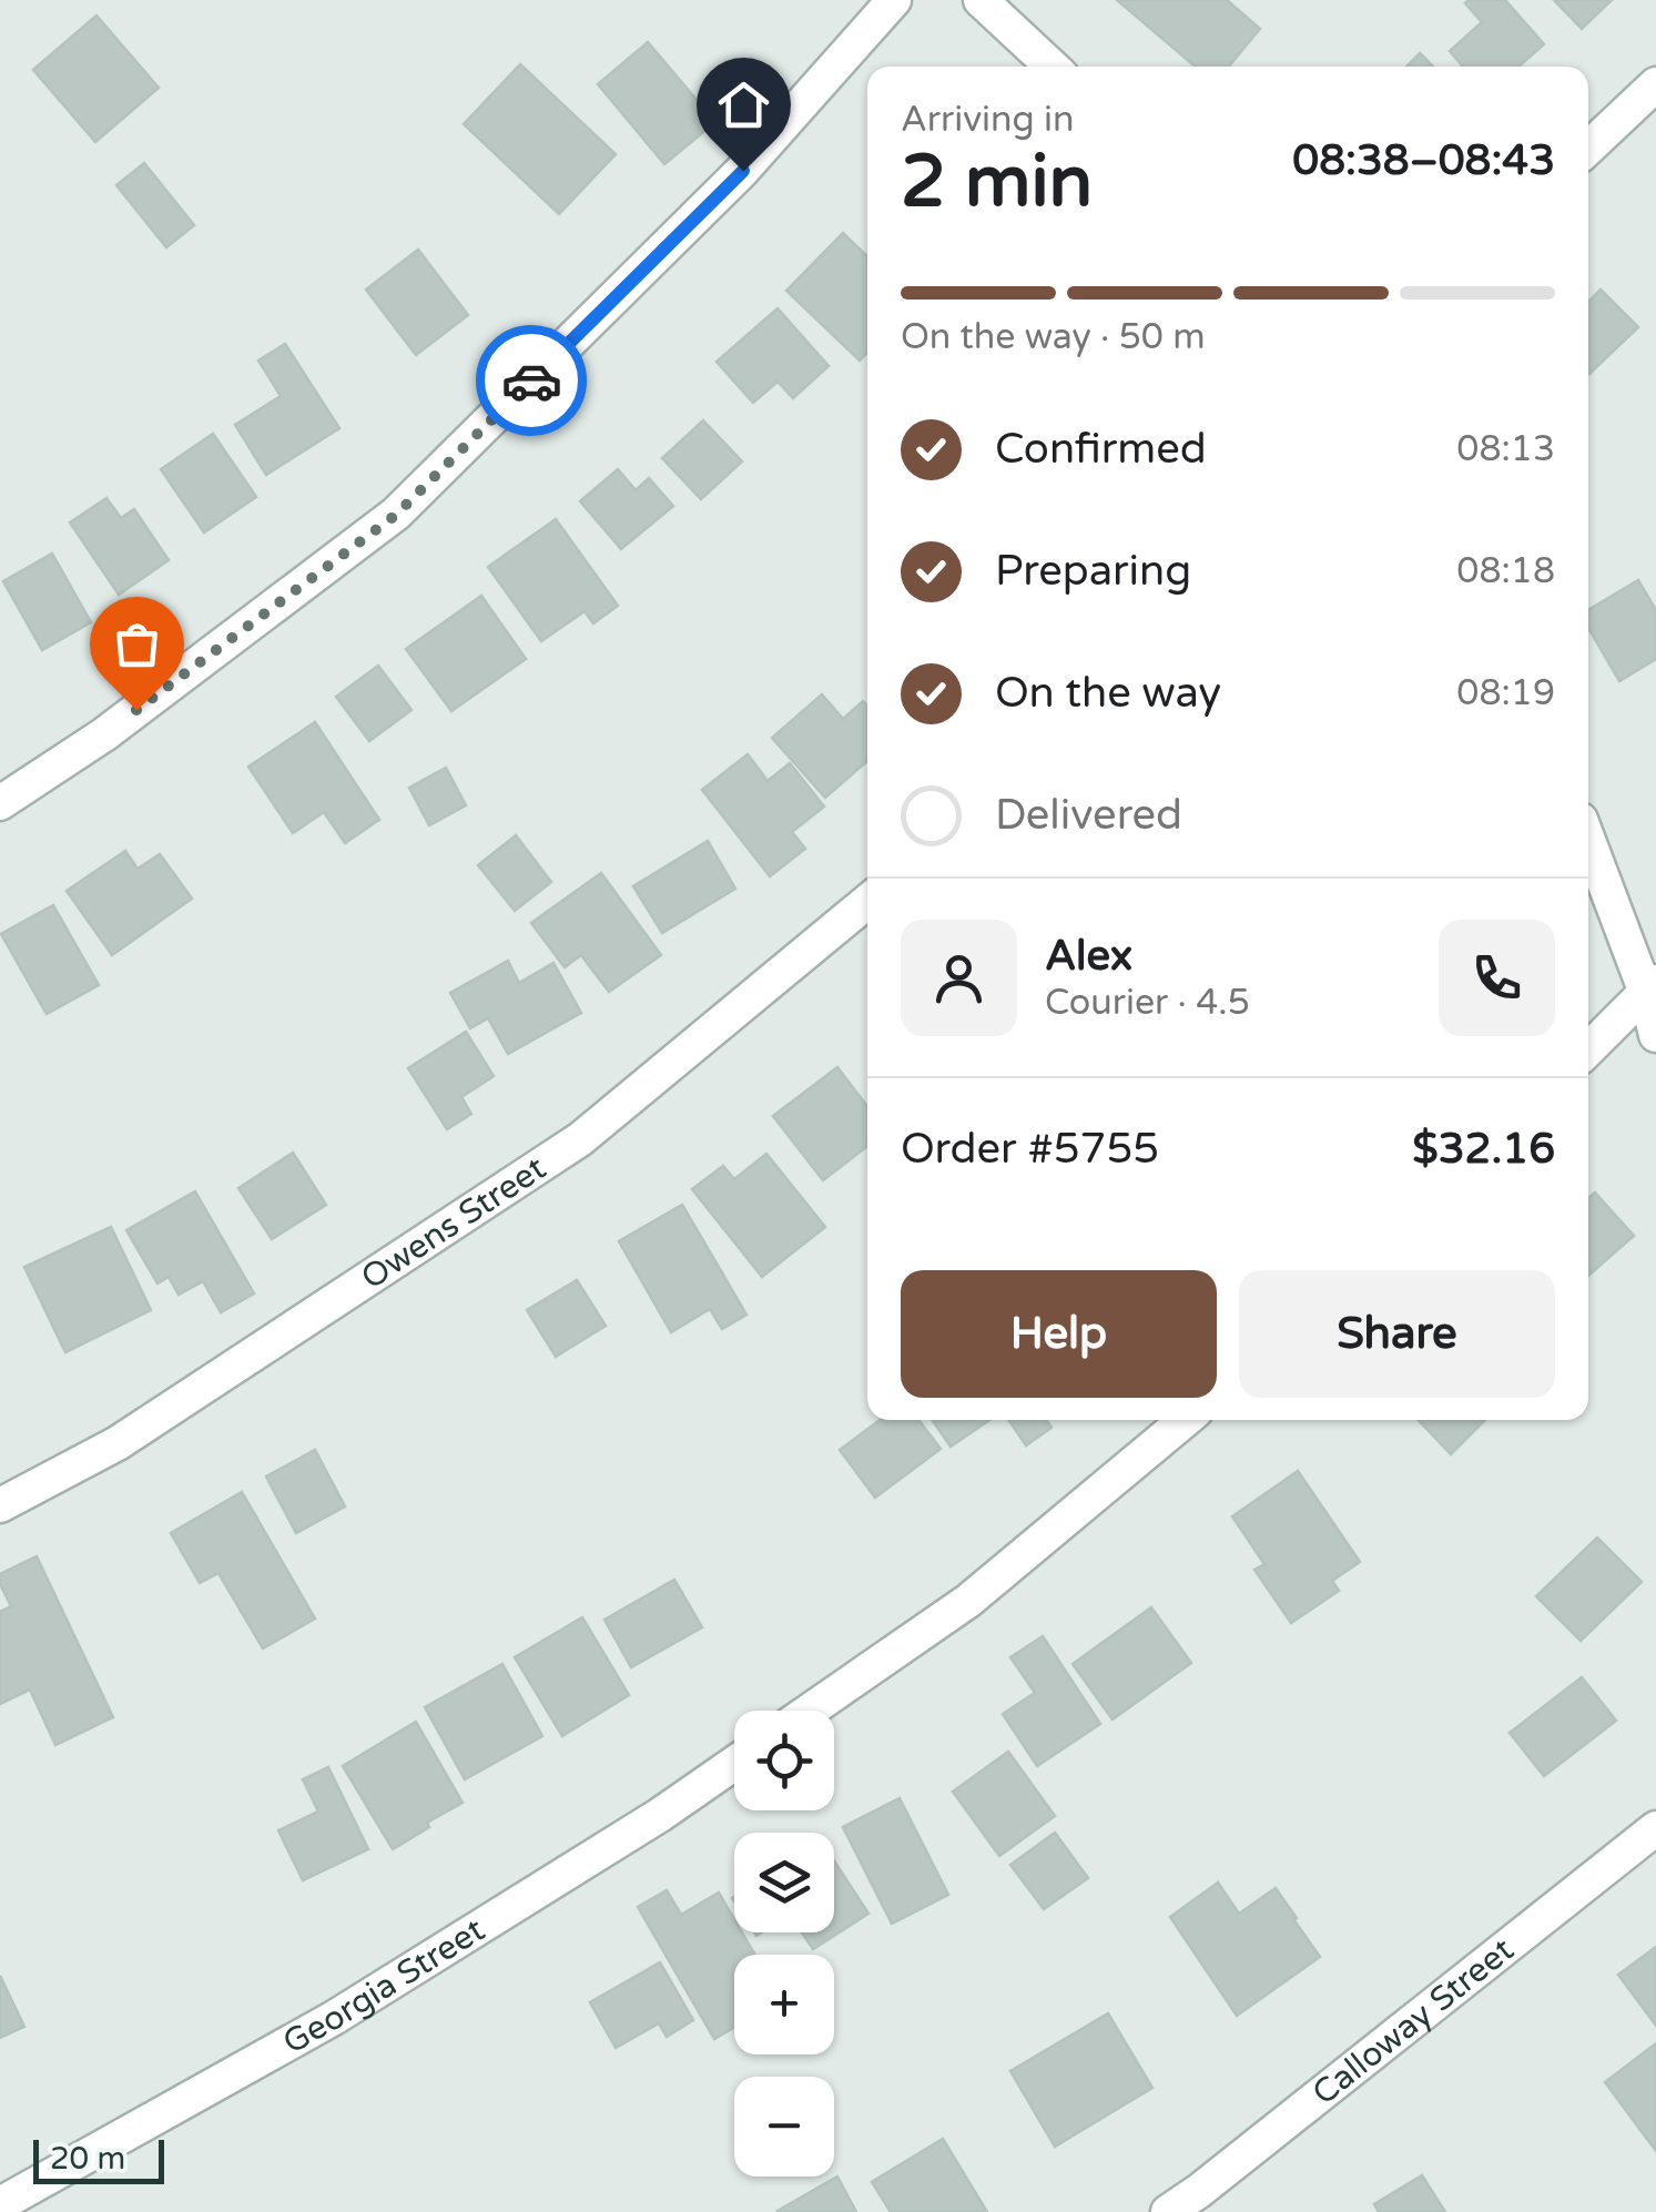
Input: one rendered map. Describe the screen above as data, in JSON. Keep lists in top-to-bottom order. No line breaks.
{"streets":{"street":["Owens Street","Georgia Street","Calloway Street"]},"scale_bar":"20 m","page":{"heading":["2 min","Arriving in","08:38–08:43"],"panel":["Alex","Courier · 4.5","Order #5755","$32.16"],"bar":"On the way · 50 m","list":[["Confirmed","08:13"],["Preparing","08:18"],["On the way","08:19"],"Delivered"],"buttons":["Help","Share"],"map_buttons":["+","−"],"scale":"20 m"}}
